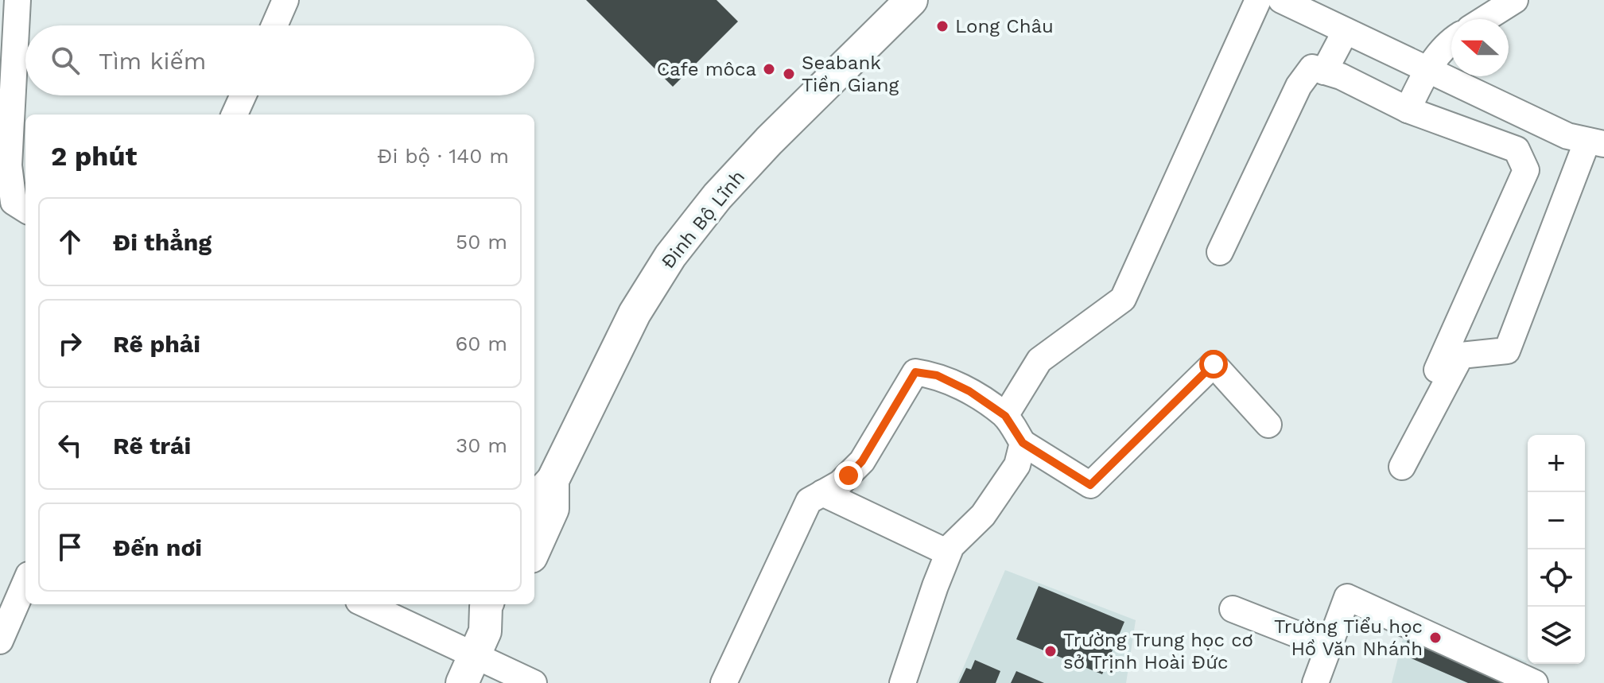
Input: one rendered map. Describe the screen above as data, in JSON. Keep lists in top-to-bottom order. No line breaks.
{"streets":{"main road":["Đinh Bộ Lĩnh"]},"places":["Long Châu","Cafe môca","Seabank Tiền Giang","Trường Tiểu học Hồ Văn Nhánh","Trường Trung học cơ sở Trịnh Hoài Đức"],"north":"left","page":{"search":"Tìm kiếm","heading":["2 phút","Đi bộ · 140 m"],"list":[["Đi thẳng","50 m"],["Rẽ phải","60 m"],["Rẽ trái","30 m"],"Đến nơi"],"map_buttons":["+","−"]}}
